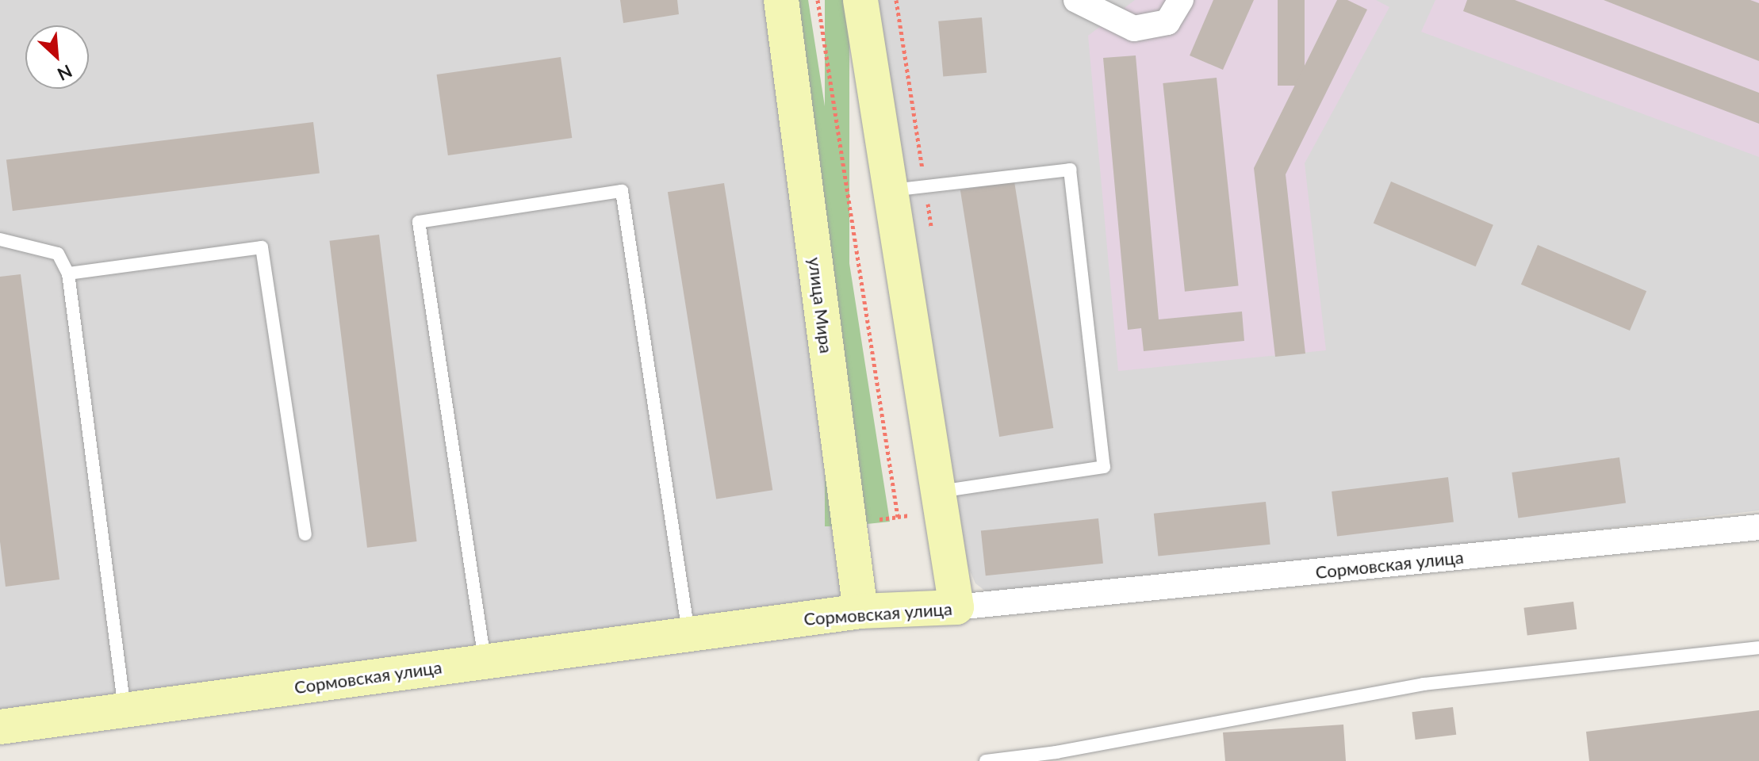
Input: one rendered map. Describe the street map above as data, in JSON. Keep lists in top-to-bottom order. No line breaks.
{"streets":{"street":["улица Мира","Сормовская улица"]},"crossings":[["улица Мира","Сормовская улица"]],"north":"bottom right"}
